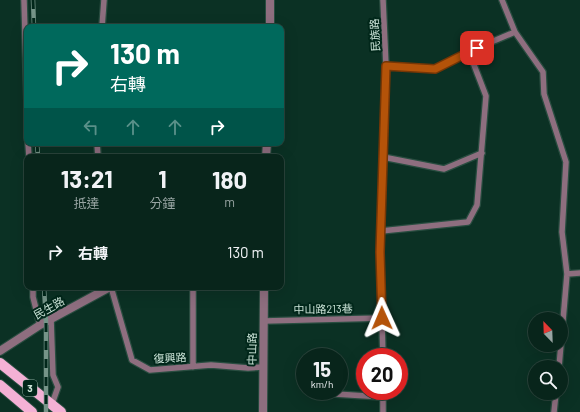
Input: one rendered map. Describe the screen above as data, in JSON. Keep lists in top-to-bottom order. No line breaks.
{"streets":{"main road":["3"],"street":["民生路","中山路"],"lane":["民族路","中山路213巷","復興路"]},"crossings":[["民族路","中山路213巷"],["中山路213巷","中山路"],["中山路","復興路"]],"north":"top left","page":{"turn":["130 m","右轉"],"eta":["13:21","抵達","1","分鐘","180","m"],"list":[{"name":"右轉","value":"130 m"}],"speed":"15 km/h","limit":"20"}}
